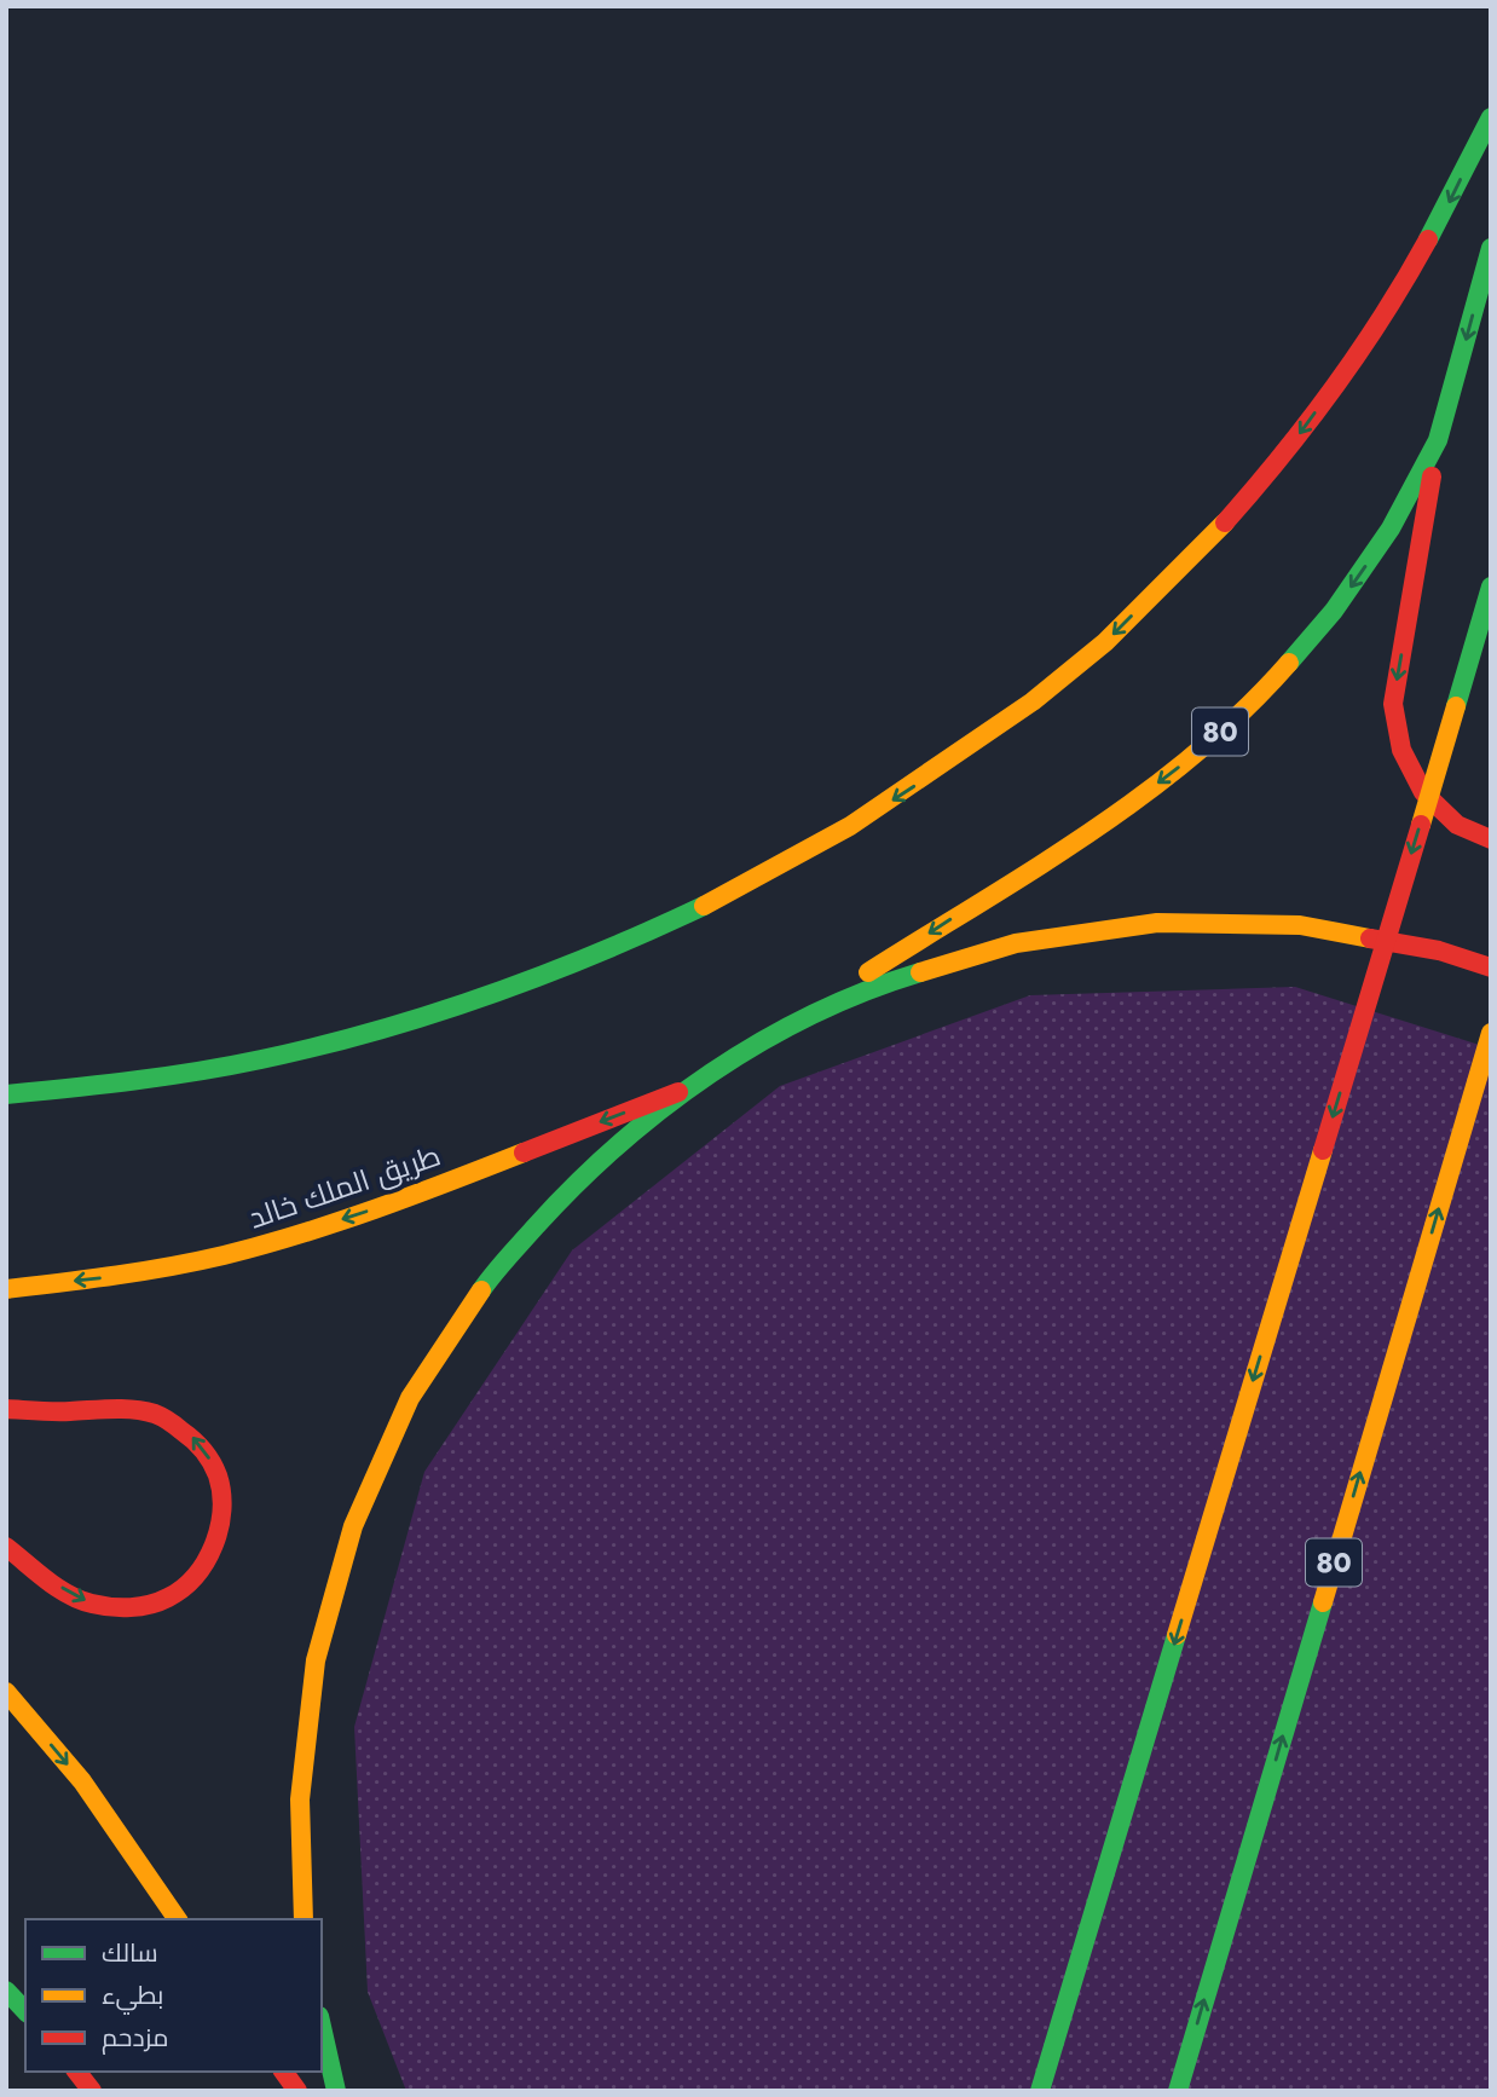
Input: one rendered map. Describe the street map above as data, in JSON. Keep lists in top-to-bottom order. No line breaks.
{"streets":{"main road":["80","طريق الملك خالد"]},"legend":["سالك","بطيء","مزدحم"]}
